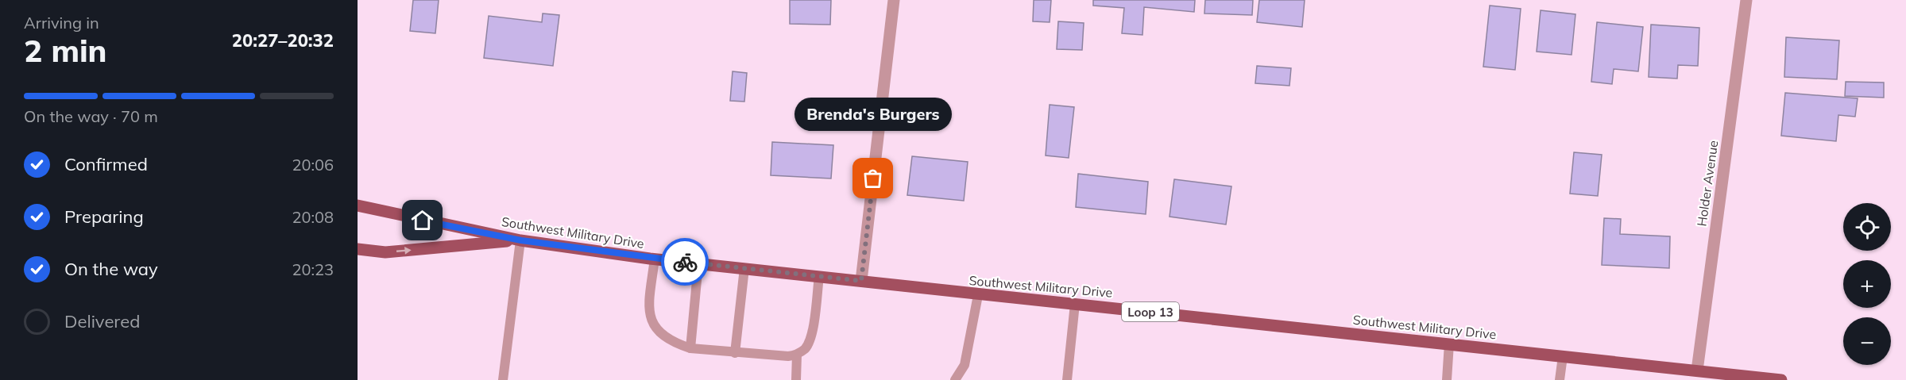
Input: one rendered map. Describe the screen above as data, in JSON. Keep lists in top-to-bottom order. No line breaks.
{"streets":{"main road":["Southwest Military Drive","Loop 13"],"street":["Holder Avenue"]},"crossings":[["Holder Avenue","Southwest Military Drive"]],"places":["Brenda's Burgers"],"page":{"heading":["2 min","Arriving in","20:27–20:32"],"bar":"On the way · 70 m","bubble":"Brenda's Burgers","list":[["Confirmed","20:06"],["Preparing","20:08"],["On the way","20:23"],"Delivered"],"map_buttons":["+","−"]}}
